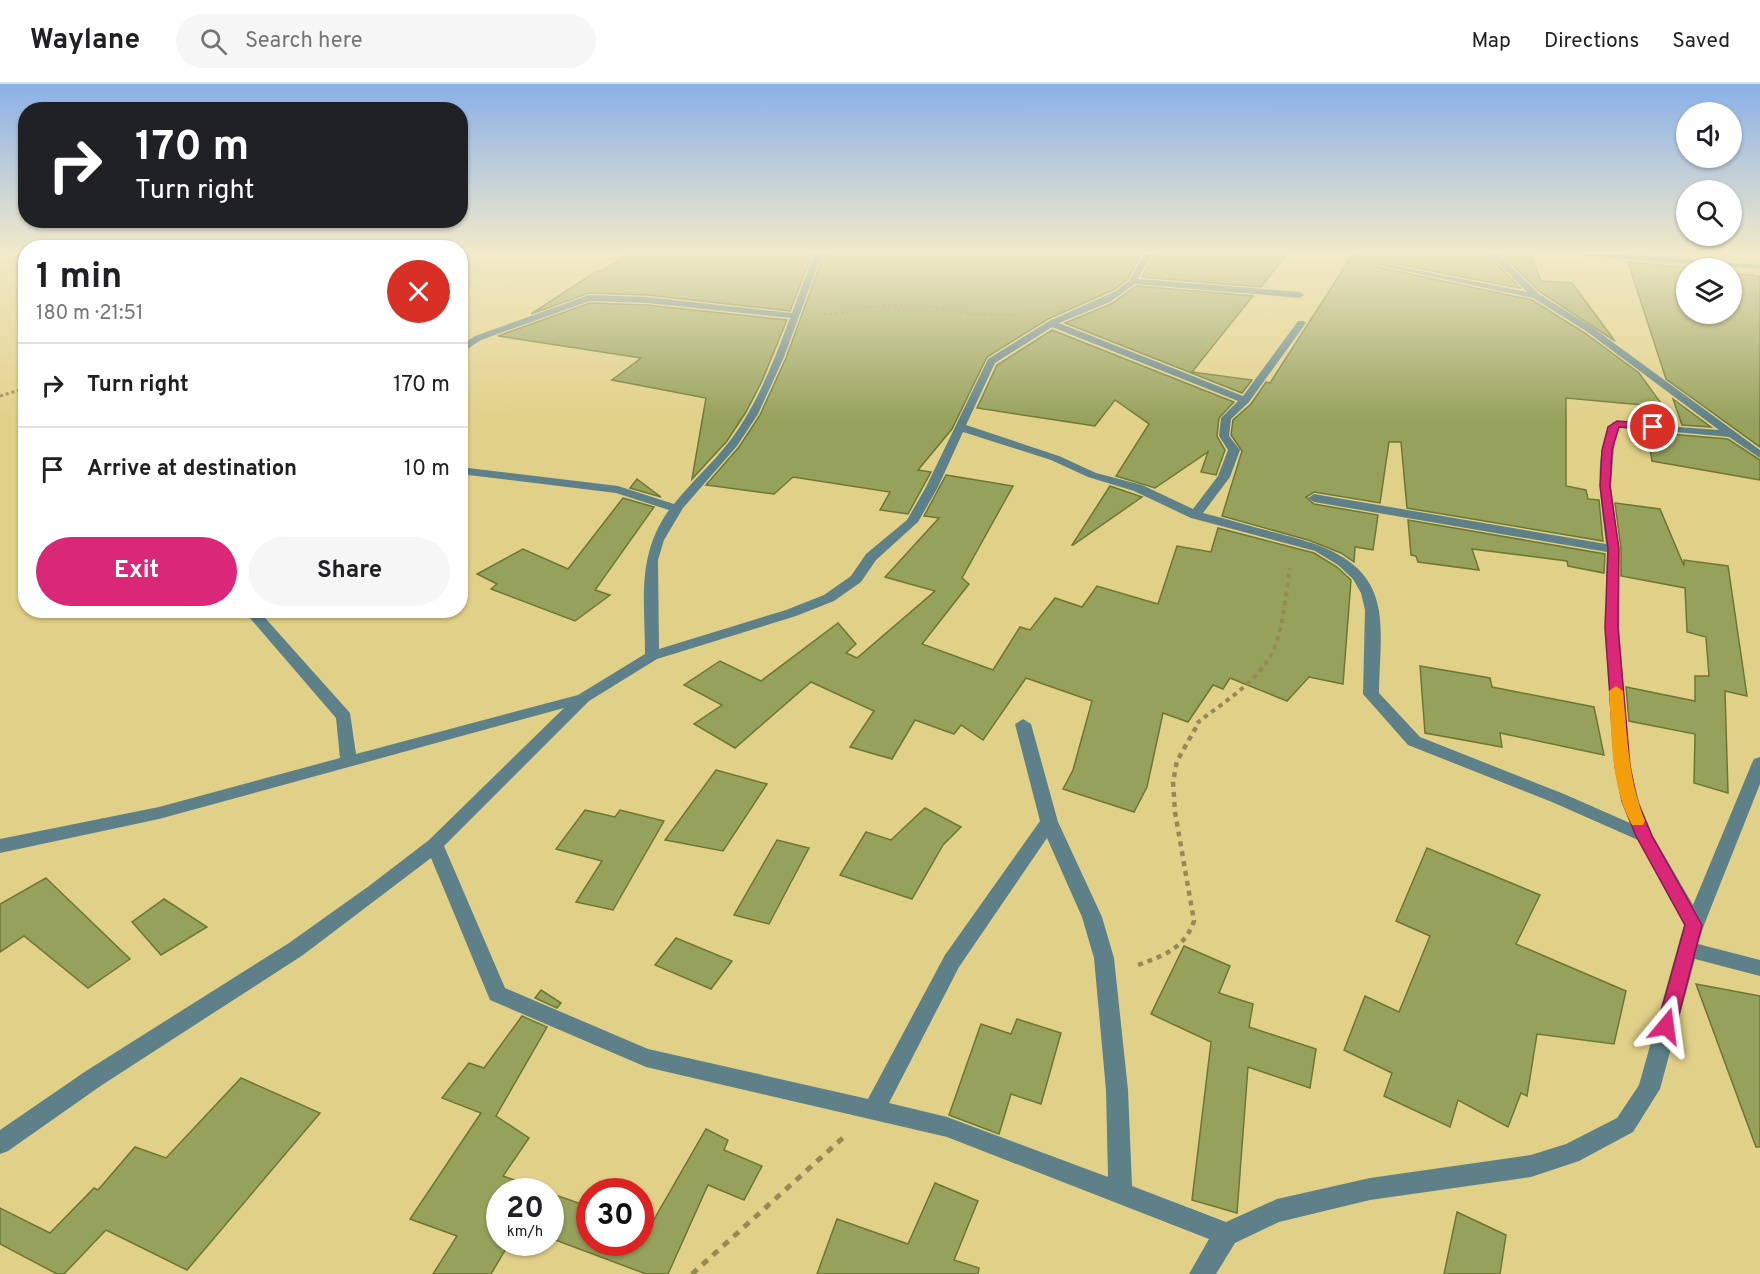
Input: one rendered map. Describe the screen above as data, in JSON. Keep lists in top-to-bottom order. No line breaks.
{"page":{"header":"Waylane","search":"Search here","nav":["Map","Directions","Saved"],"turn":["170 m","Turn right"],"heading":["1 min","180 m · 21:51"],"list":[{"name":"Turn right","value":"170 m"},{"name":"Arrive at destination","value":"10 m"}],"buttons":["Exit","Share"],"speed":"20 km/h","limit":"30"}}
